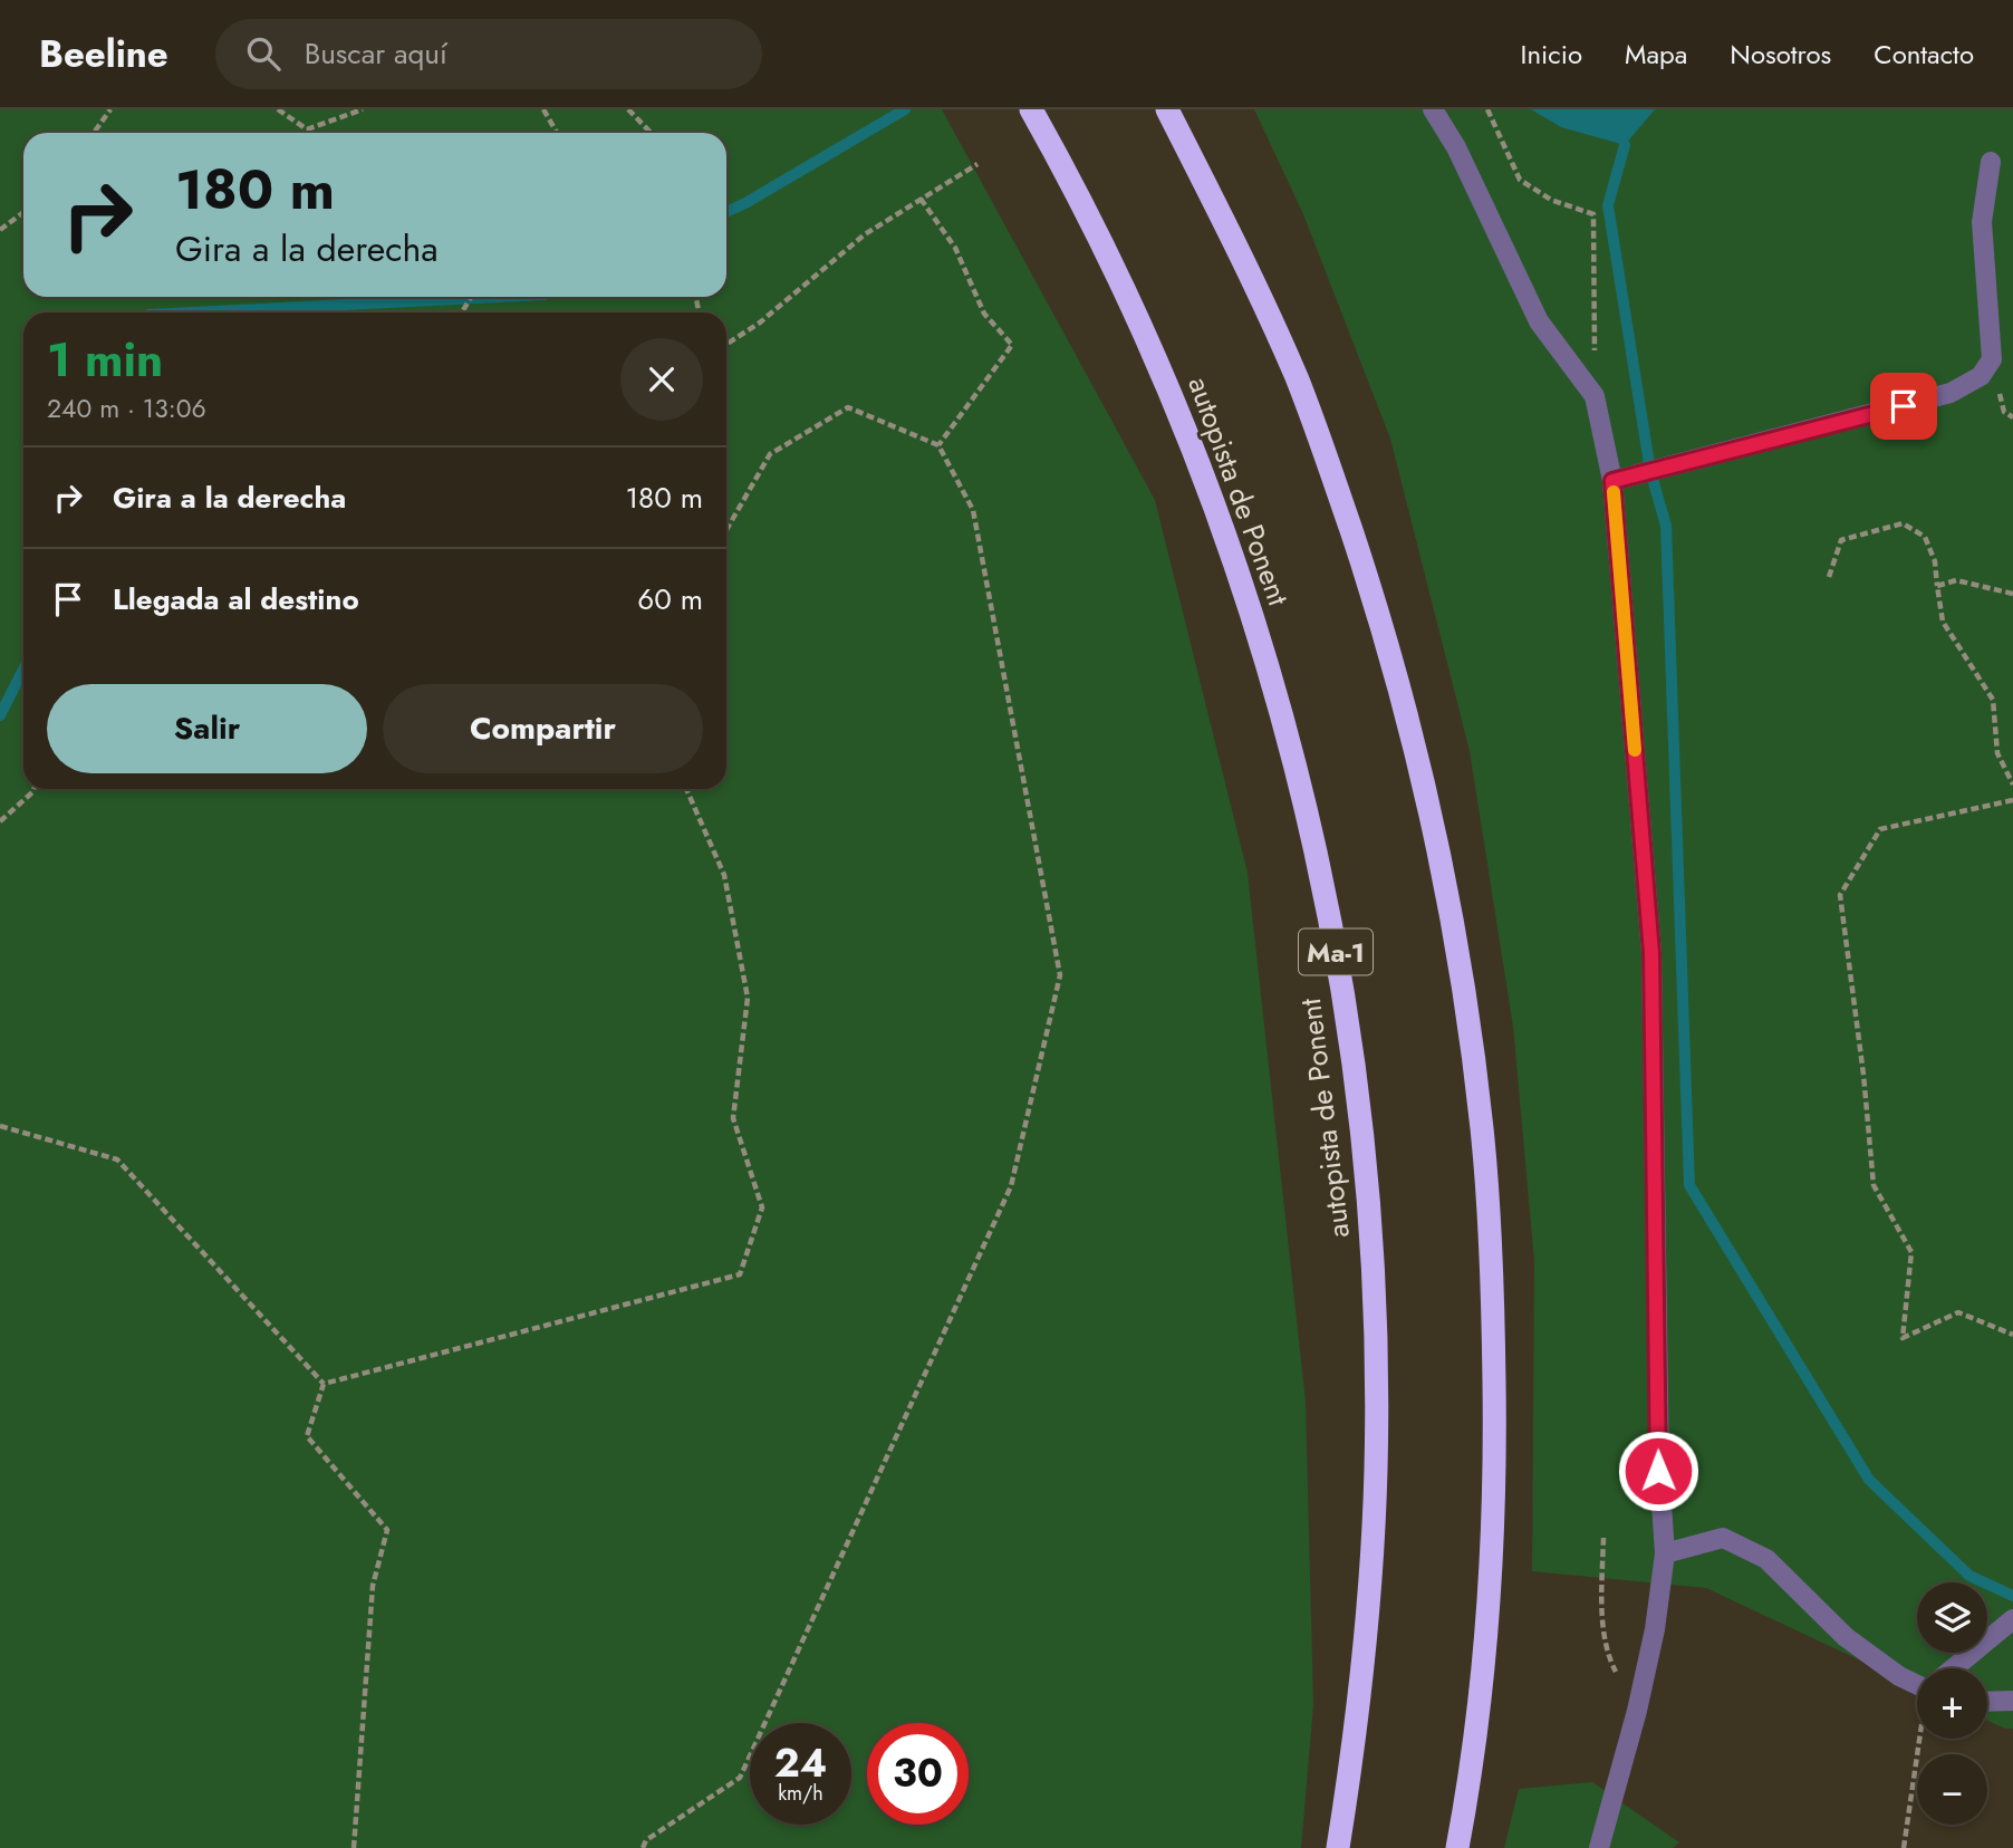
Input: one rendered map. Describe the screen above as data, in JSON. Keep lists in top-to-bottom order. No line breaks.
{"streets":{"highway":["autopista de Ponent","Ma-1"]},"page":{"header":"Beeline","search":"Buscar aquí","nav":["Inicio","Mapa","Nosotros","Contacto"],"turn":["180 m","Gira a la derecha"],"heading":["1 min","240 m · 13:06"],"list":[{"name":"Gira a la derecha","value":"180 m"},{"name":"Llegada al destino","value":"60 m"}],"buttons":["Salir","Compartir"],"map_buttons":["+","−"],"speed":"24 km/h","limit":"30"}}
